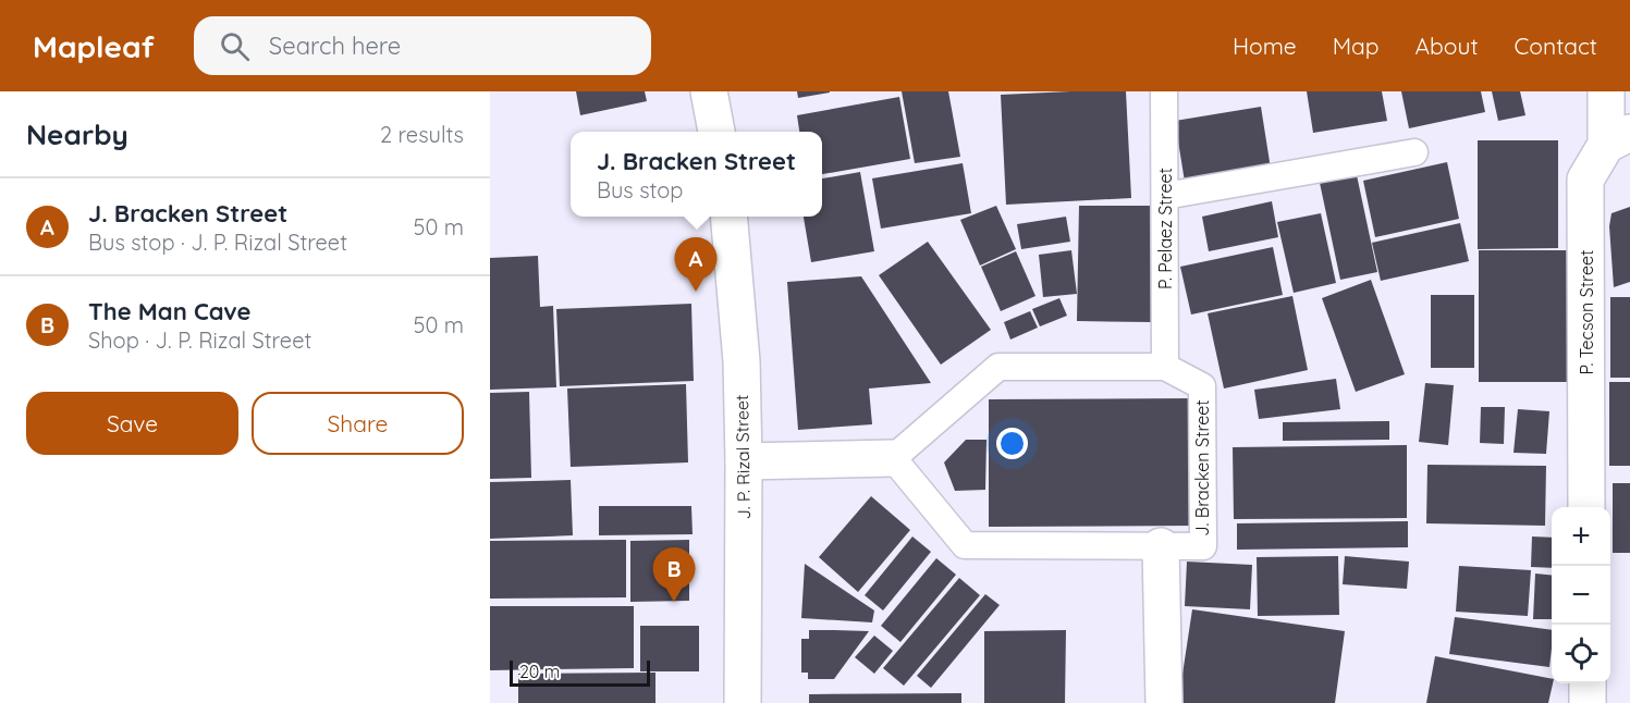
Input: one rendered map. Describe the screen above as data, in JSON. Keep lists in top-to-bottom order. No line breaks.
{"streets":{"street":["P. Tecson Street","J. P. Rizal Street"],"lane":["P. Pelaez Street","J. Bracken Street"]},"crossings":[["P. Pelaez Street","J. Bracken Street"]],"scale_bar":"20 m","page":{"header":"Mapleaf","search":"Search here","nav":["Home","Map","About","Contact"],"heading":["Nearby","2 results"],"popup":["J. Bracken Street","Bus stop"],"list":[{"mark":"A","name":"J. Bracken Street","note":"Bus stop · J. P. Rizal Street","value":"50 m"},{"mark":"B","name":"The Man Cave","note":"Shop · J. P. Rizal Street","value":"50 m"}],"pins":["A","B"],"buttons":["Save","Share"],"map_buttons":["+","−"],"scale":"20 m"}}
